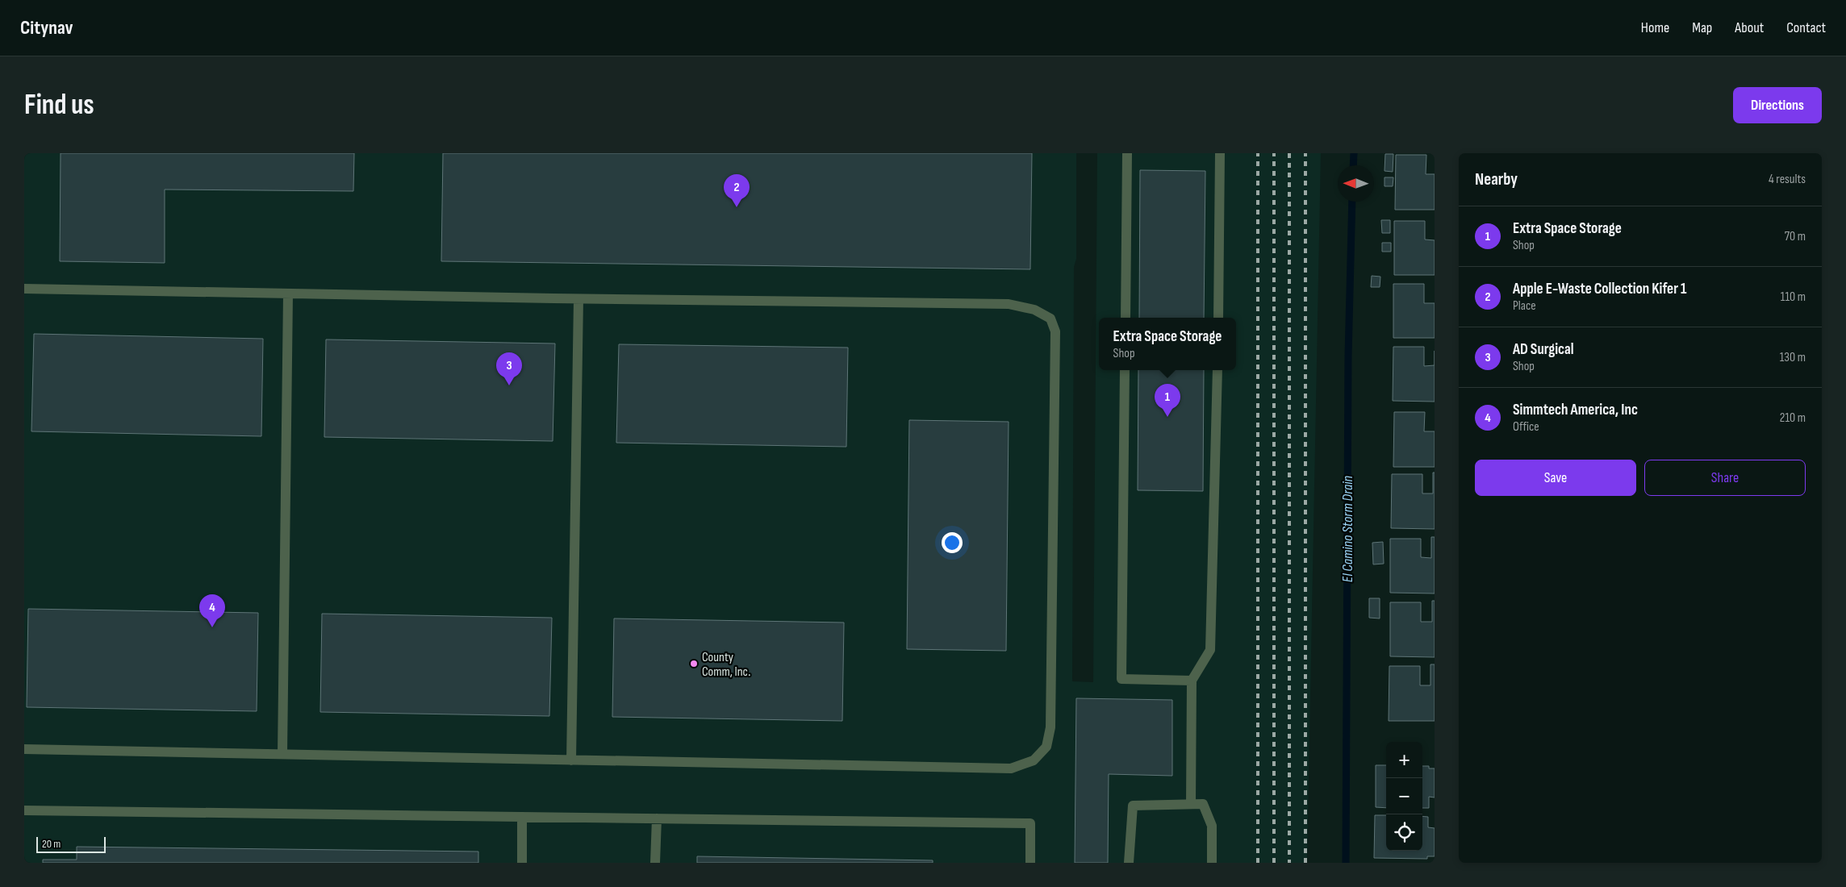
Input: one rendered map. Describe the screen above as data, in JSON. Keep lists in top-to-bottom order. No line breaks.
{"water":["El Camino Storm Drain"],"places":["County Comm, Inc."],"scale_bar":"20 m","north":"left","page":{"header":"Citynav","nav":["Home","Map","About","Contact"],"buttons":["Directions",["Save","Share"]],"title":"Find us","heading":["Nearby","4 results"],"pins":["2","3","1","4"],"list":[{"mark":"1","name":"Extra Space Storage","note":"Shop","value":"70 m"},{"mark":"2","name":"Apple E-Waste Collection Kifer 1","note":"Place","value":"110 m"},{"mark":"3","name":"AD Surgical","note":"Shop","value":"130 m"},{"mark":"4","name":"Simmtech America, Inc","note":"Office","value":"210 m"}],"popup":["Extra Space Storage","Shop"],"map_buttons":["+","−"],"scale":"20 m"}}
